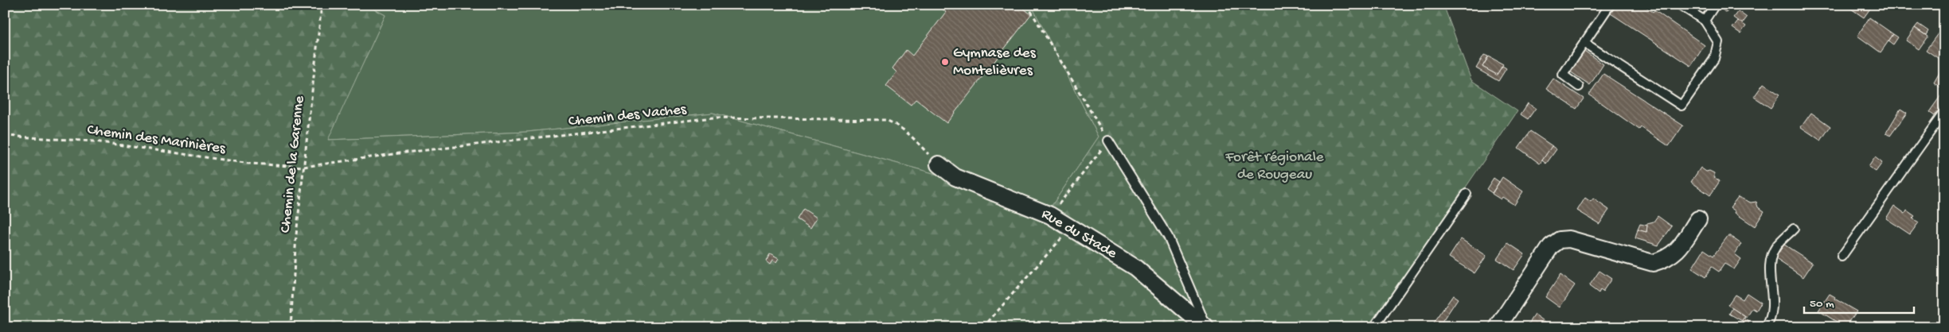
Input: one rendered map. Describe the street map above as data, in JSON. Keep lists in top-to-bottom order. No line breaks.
{"streets":{"street":["Rue du Stade"],"path":["Chemin des Vaches","Chemin des Marinières","Chemin de la Garenne"]},"crossings":[["Chemin des Vaches","Chemin des Marinières"],["Chemin des Vaches","Chemin de la Garenne"],["Chemin des Vaches","Rue du Stade"],["Chemin des Marinières","Chemin de la Garenne"]],"parks":["Forêt régionale de Rougeau"],"places":["Gymnase des Montelièvres"],"scale_bar":"50 m"}
